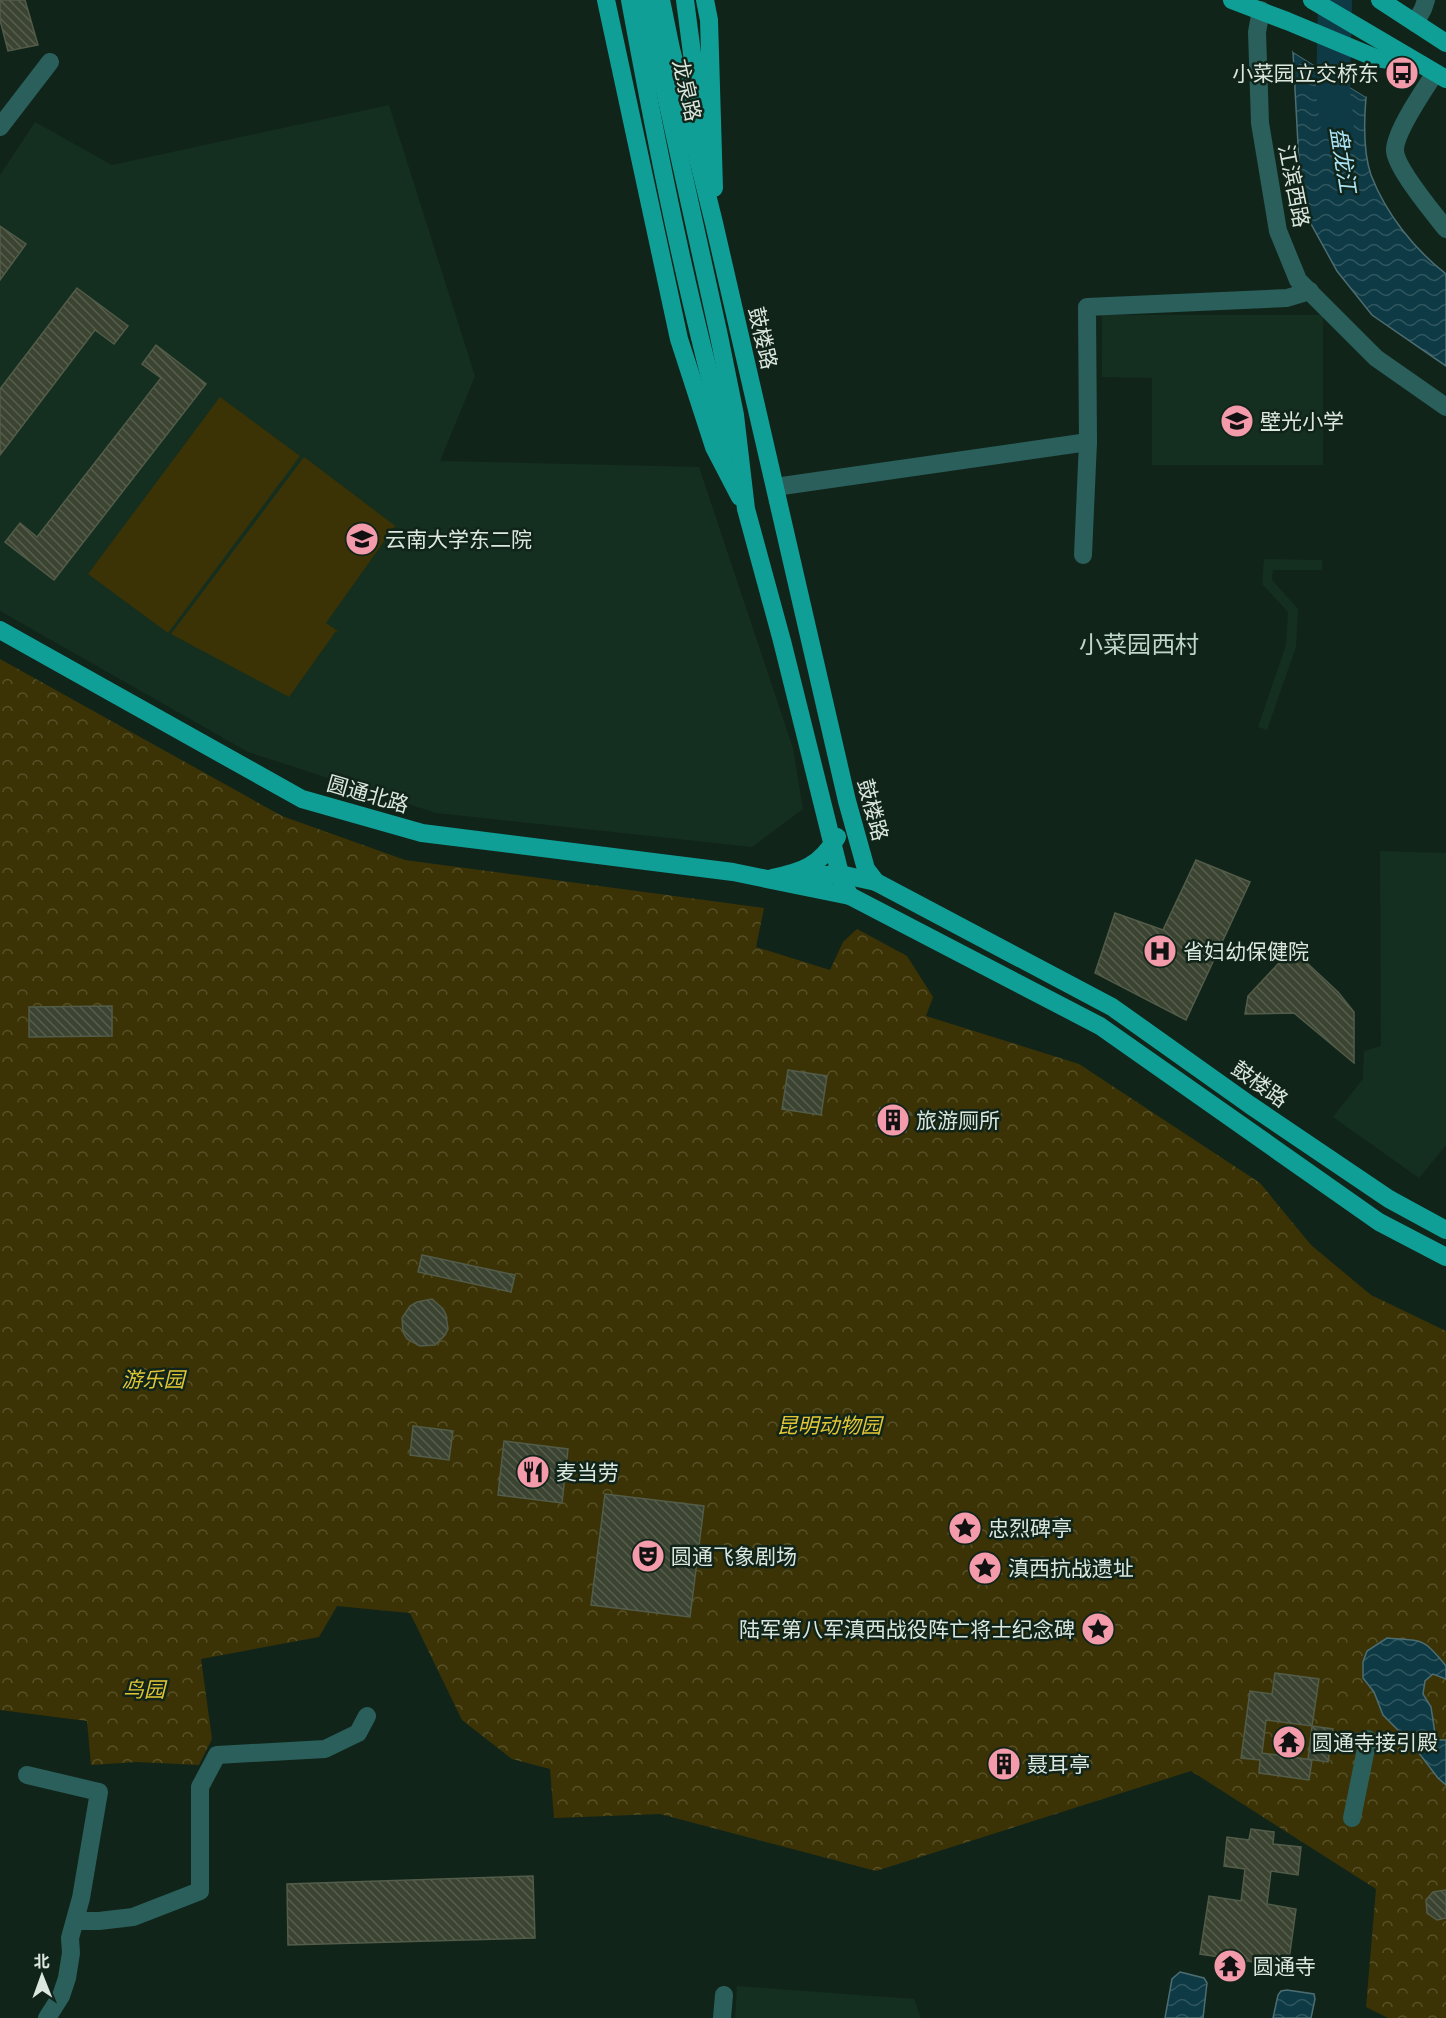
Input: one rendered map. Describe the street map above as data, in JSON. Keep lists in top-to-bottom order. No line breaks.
{"streets":{"main road":["龙泉路","鼓楼路","圆通北路"],"street":["江滨西路"]},"crossings":[["龙泉路","鼓楼路"],["鼓楼路","圆通北路"]],"districts":["小菜园西村"],"water":["盘龙江"],"parks":["游乐园","昆明动物园","鸟园"],"places":{"bus stop":["小菜园立交桥东"],"school or university":["壁光小学","云南大学东二院"],"hospital":["省妇幼保健院"],"building":["旅游厕所","聂耳亭"],"restaurant":["麦当劳"],"place":["忠烈碑亭","滇西抗战遗址","陆军第八军滇西战役阵亡将士纪念碑"],"theatre":["圆通飞象剧场"],"temple":["圆通寺接引殿","圆通寺"]},"north":"top"}
